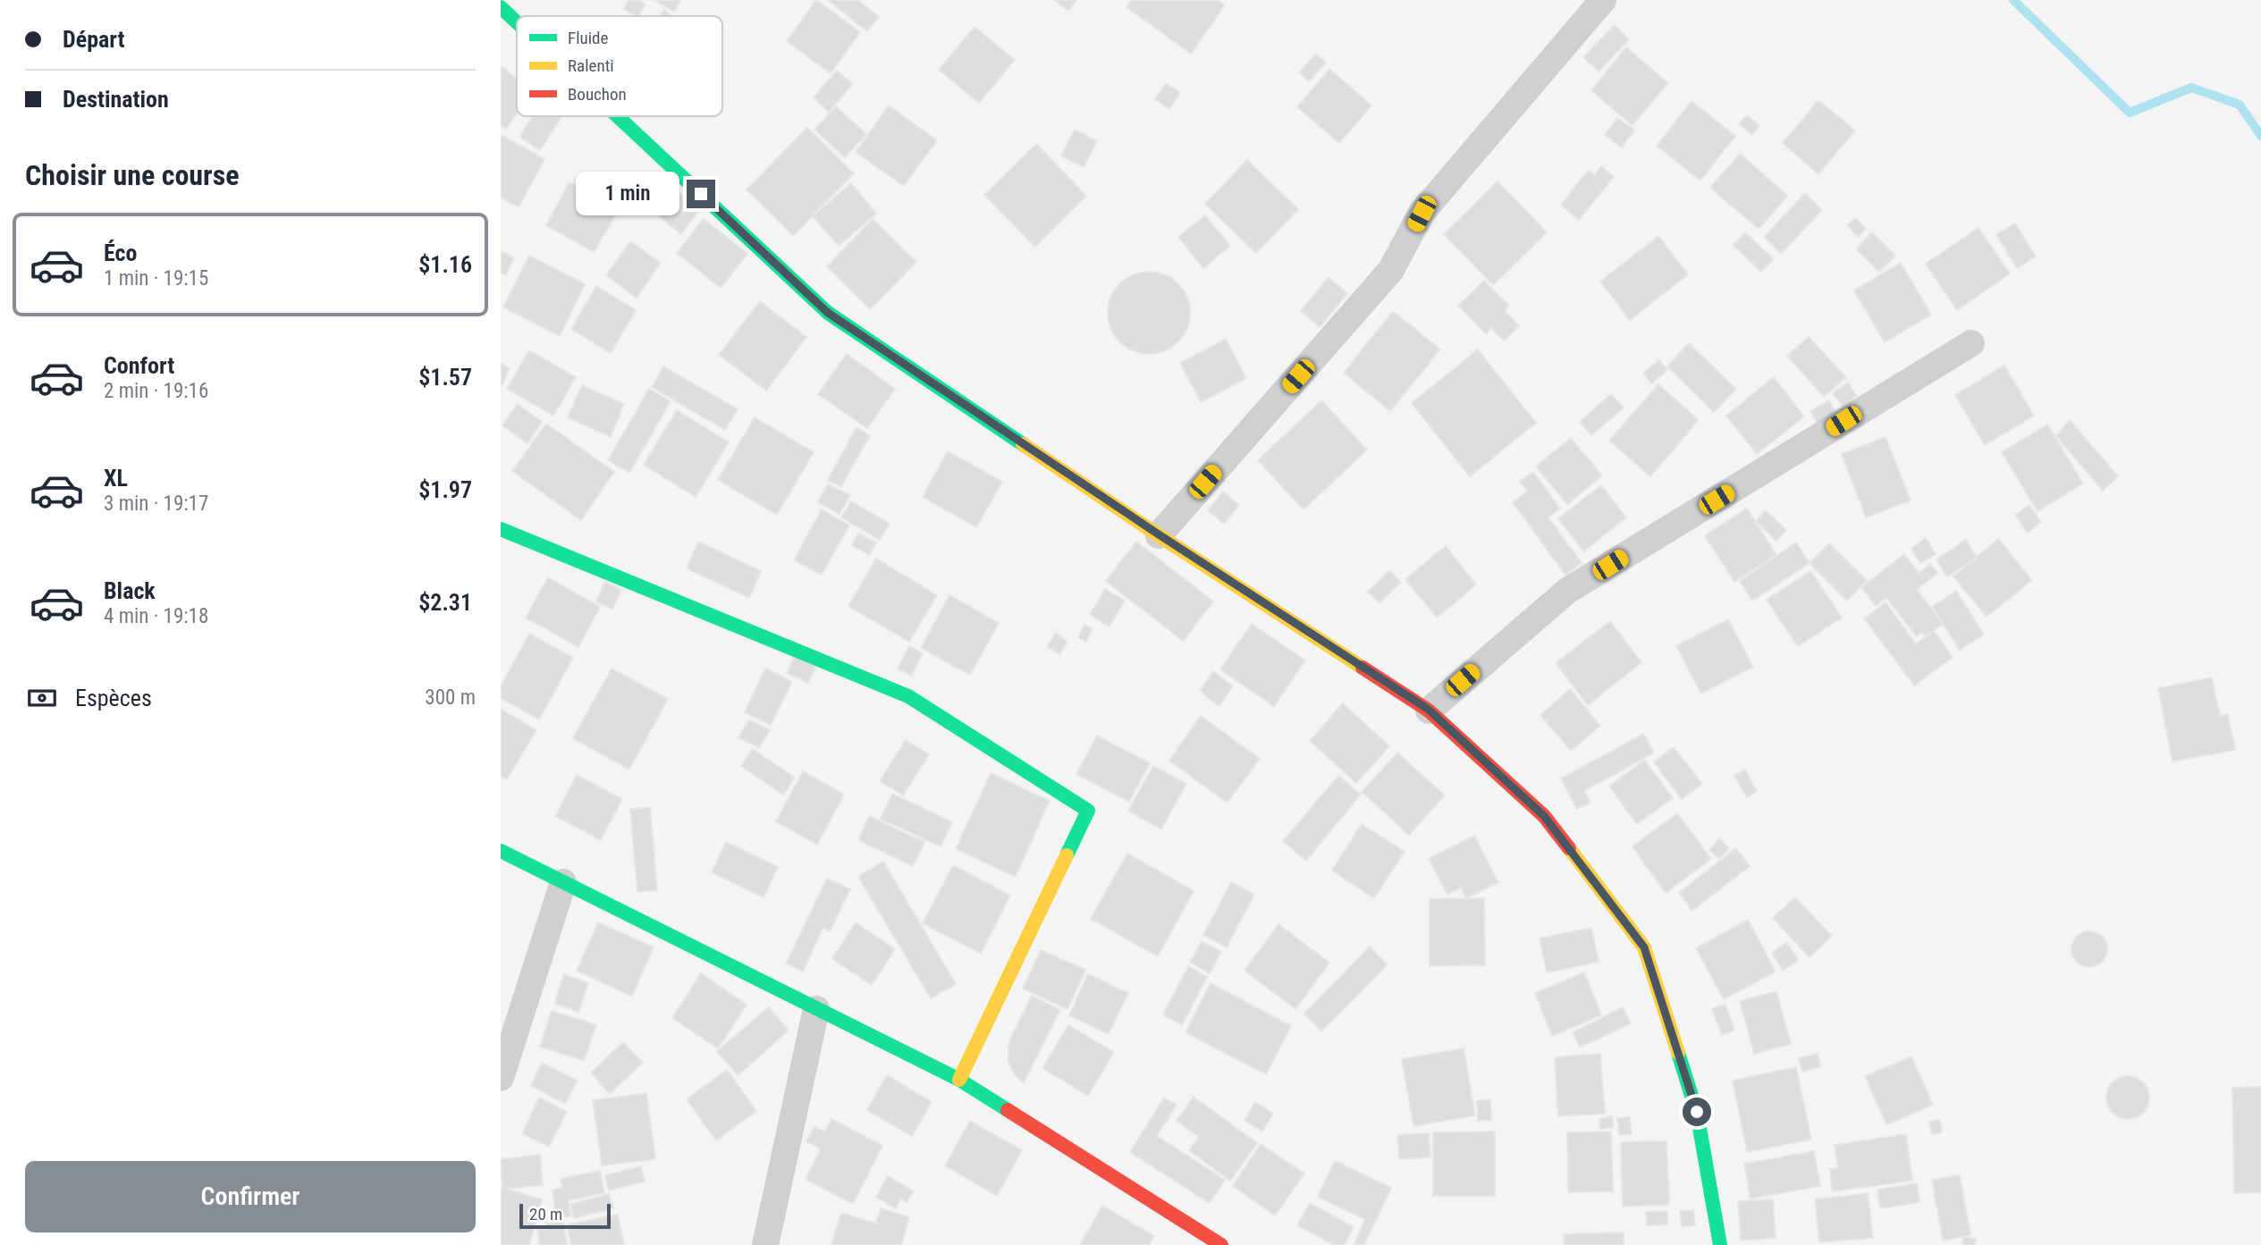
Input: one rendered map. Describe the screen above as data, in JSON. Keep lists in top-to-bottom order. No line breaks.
{"legend":["Fluide","Ralenti","Bouchon"],"scale_bar":"20 m","page":{"banner":["Départ","Destination"],"heading":"Choisir une course","bubble":"1 min","list":[{"name":"Éco","note":"1 min · 19:15","value":"$1.16"},{"name":"Confort","note":"2 min · 19:16","value":"$1.57"},{"name":"XL","note":"3 min · 19:17","value":"$1.97"},{"name":"Black","note":"4 min · 19:18","value":"$2.31"}],"pay":["Espèces","300 m"],"buttons":"Confirmer","scale":"20 m"}}
